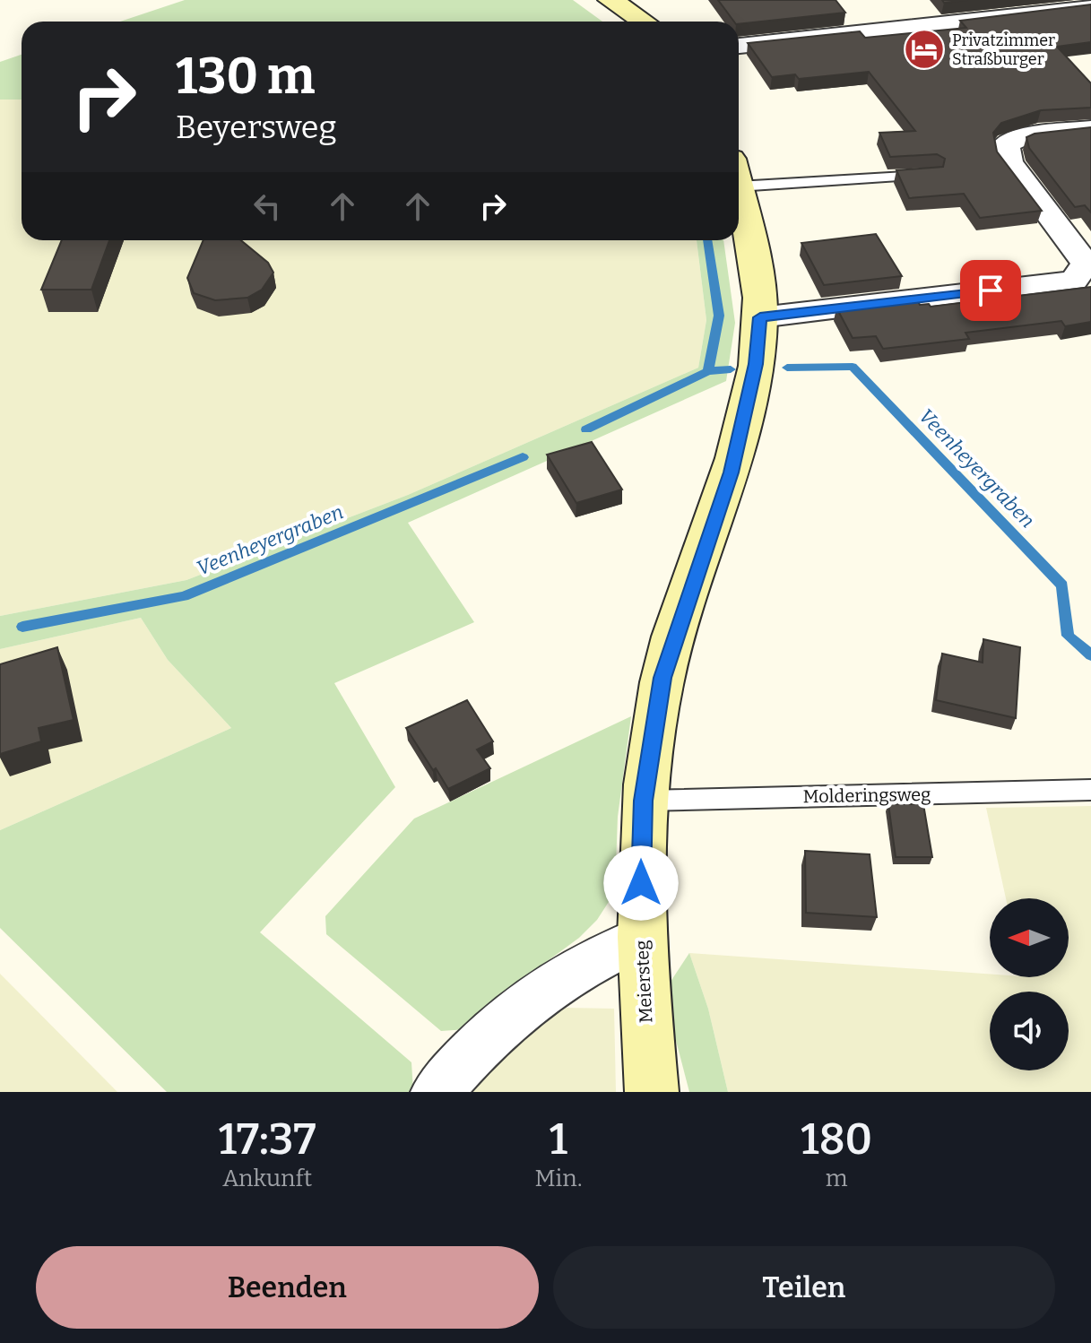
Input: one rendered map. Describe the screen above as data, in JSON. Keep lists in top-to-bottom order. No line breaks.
{"streets":{"street":["Meiersteg"],"lane":["Molderingsweg"]},"crossings":[["Molderingsweg","Meiersteg"]],"water":["Veenheyergraben"],"places":{"hotel":["Privatzimmer Straßburger"]},"north":"left","page":{"turn":["130 m","Beyersweg"],"eta":["17:37","Ankunft","1","Min.","180","m"],"buttons":["Beenden","Teilen"]}}
